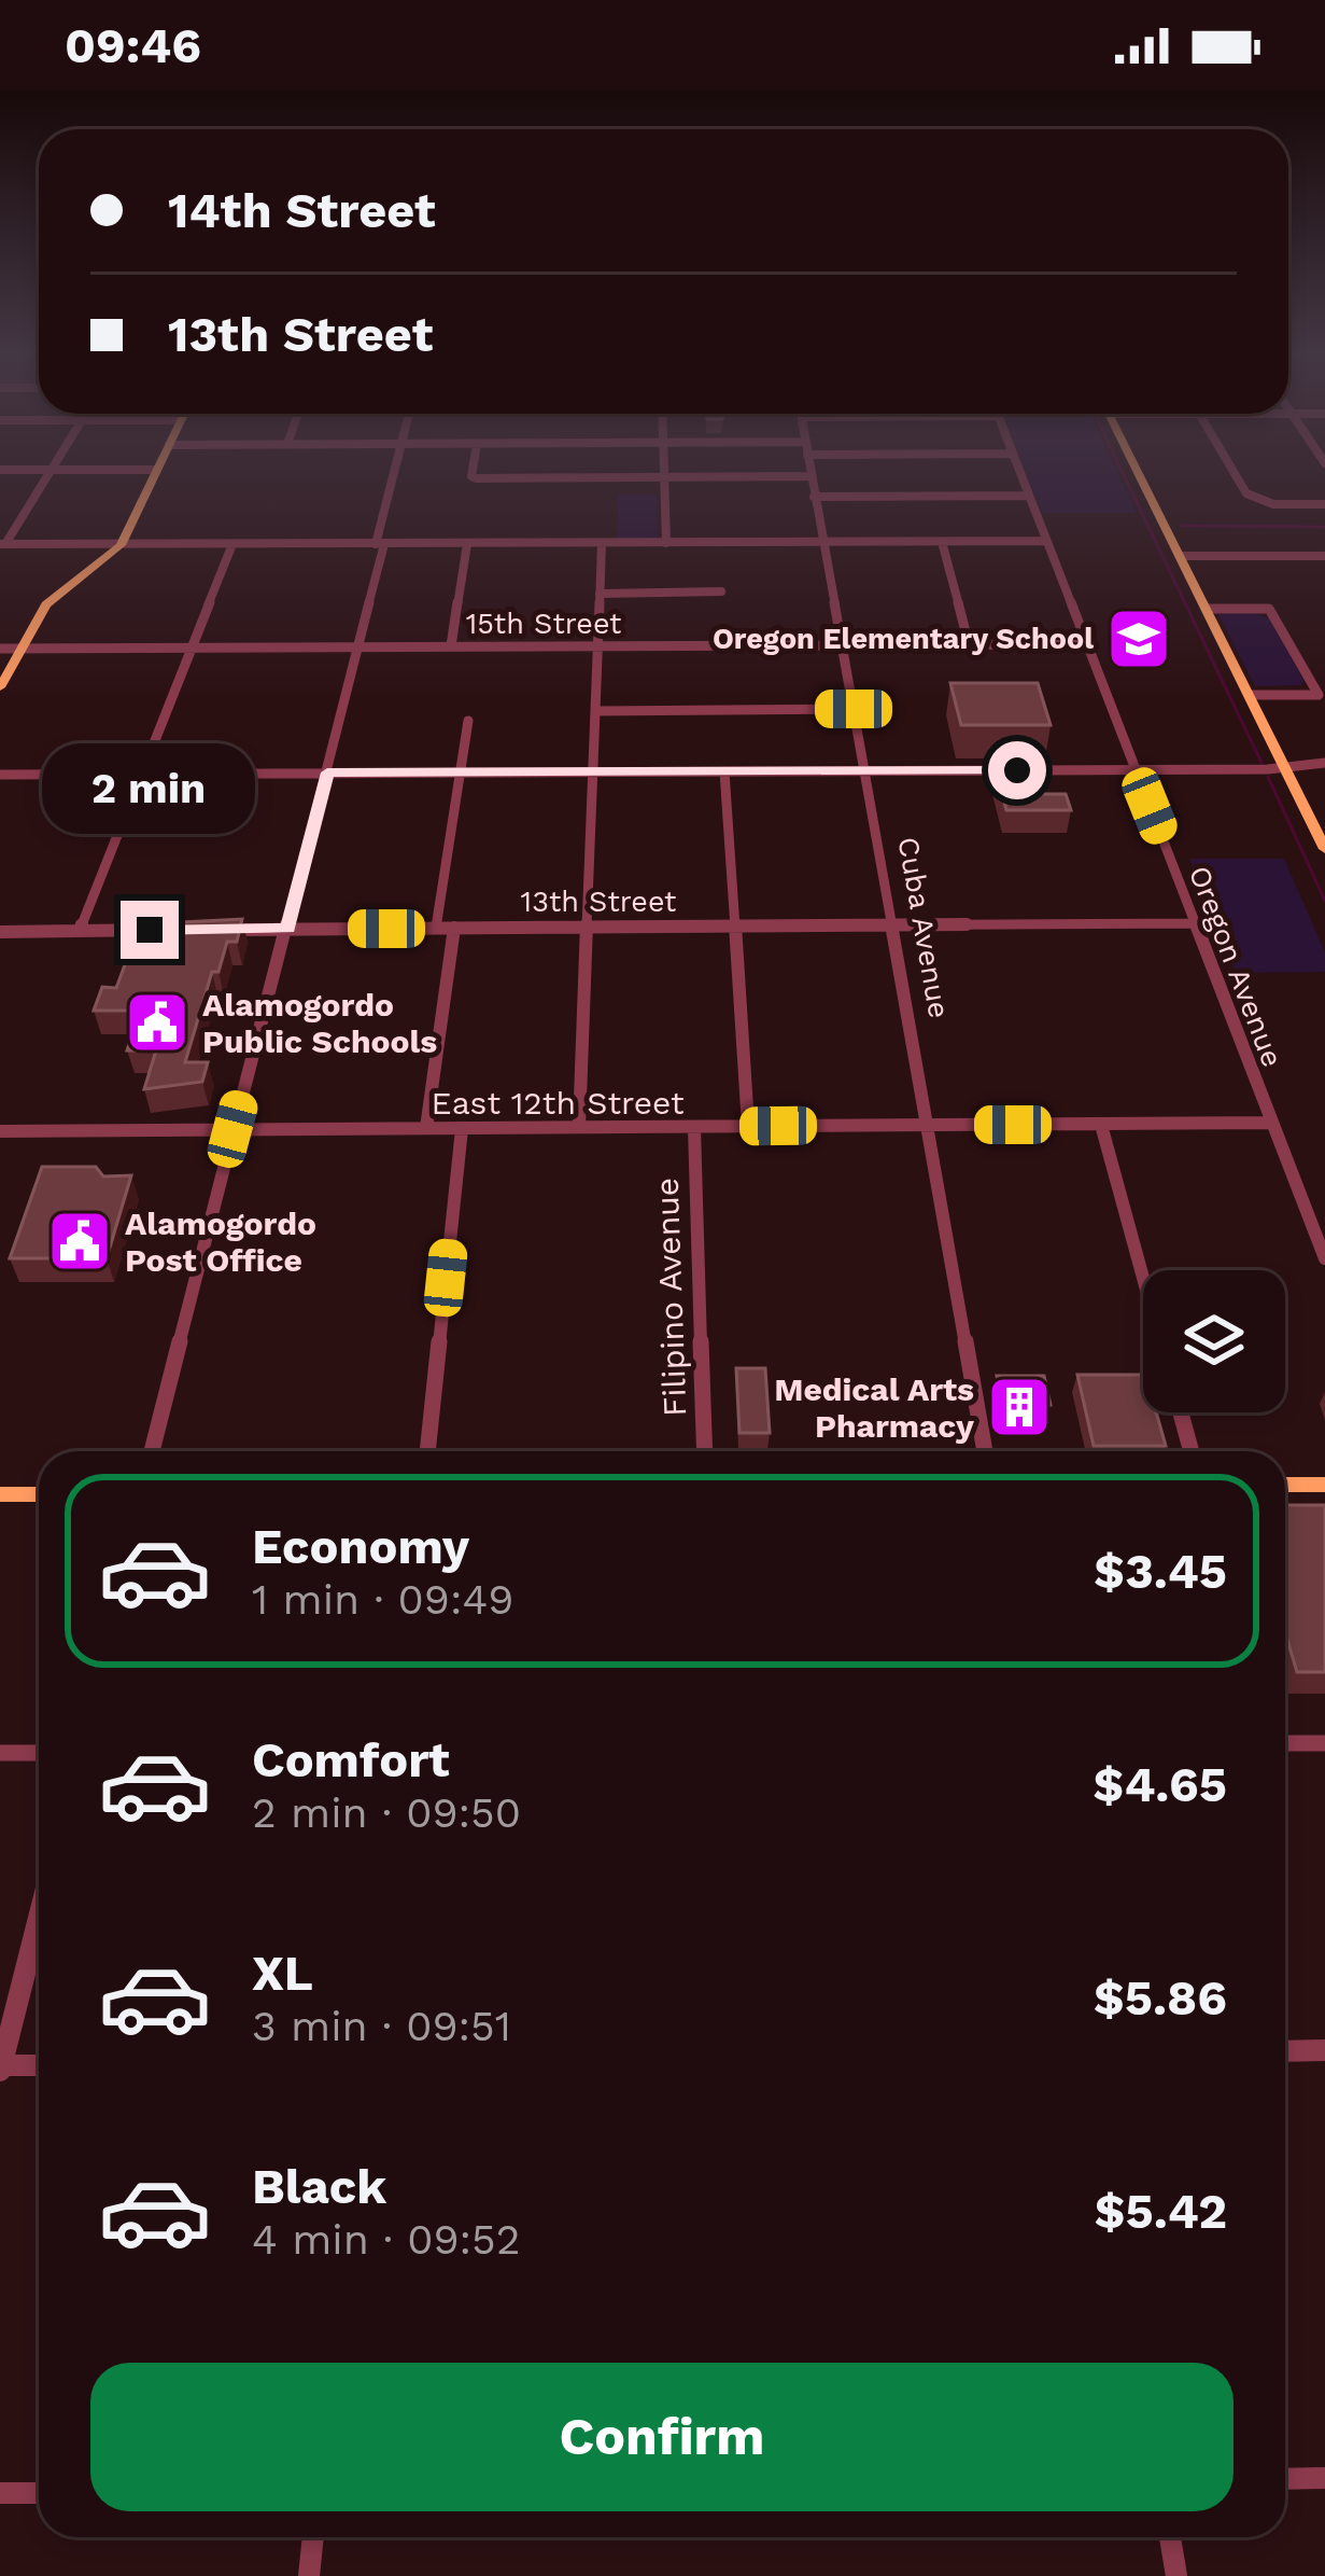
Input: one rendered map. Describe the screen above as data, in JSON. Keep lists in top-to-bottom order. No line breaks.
{"streets":{"street":["15th Street","13th Street","Cuba Avenue","Oregon Avenue","East 12th Street","Filipino Avenue"]},"crossings":[["15th Street","Cuba Avenue"],["15th Street","Oregon Avenue"],["13th Street","Cuba Avenue"],["13th Street","Oregon Avenue"],["Cuba Avenue","East 12th Street"],["Oregon Avenue","East 12th Street"],["East 12th Street","Filipino Avenue"]],"places":{"school or university":["Oregon Elementary School"],"public building":["Alamogordo Public Schools","Alamogordo Post Office"],"building":["Medical Arts Pharmacy"]},"page":{"status":"09:46","banner":["14th Street","13th Street"],"bubble":"2 min","list":[{"name":"Economy","note":"1 min · 09:49","value":"$3.45"},{"name":"Comfort","note":"2 min · 09:50","value":"$4.65"},{"name":"XL","note":"3 min · 09:51","value":"$5.86"},{"name":"Black","note":"4 min · 09:52","value":"$5.42"}],"buttons":"Confirm"}}
